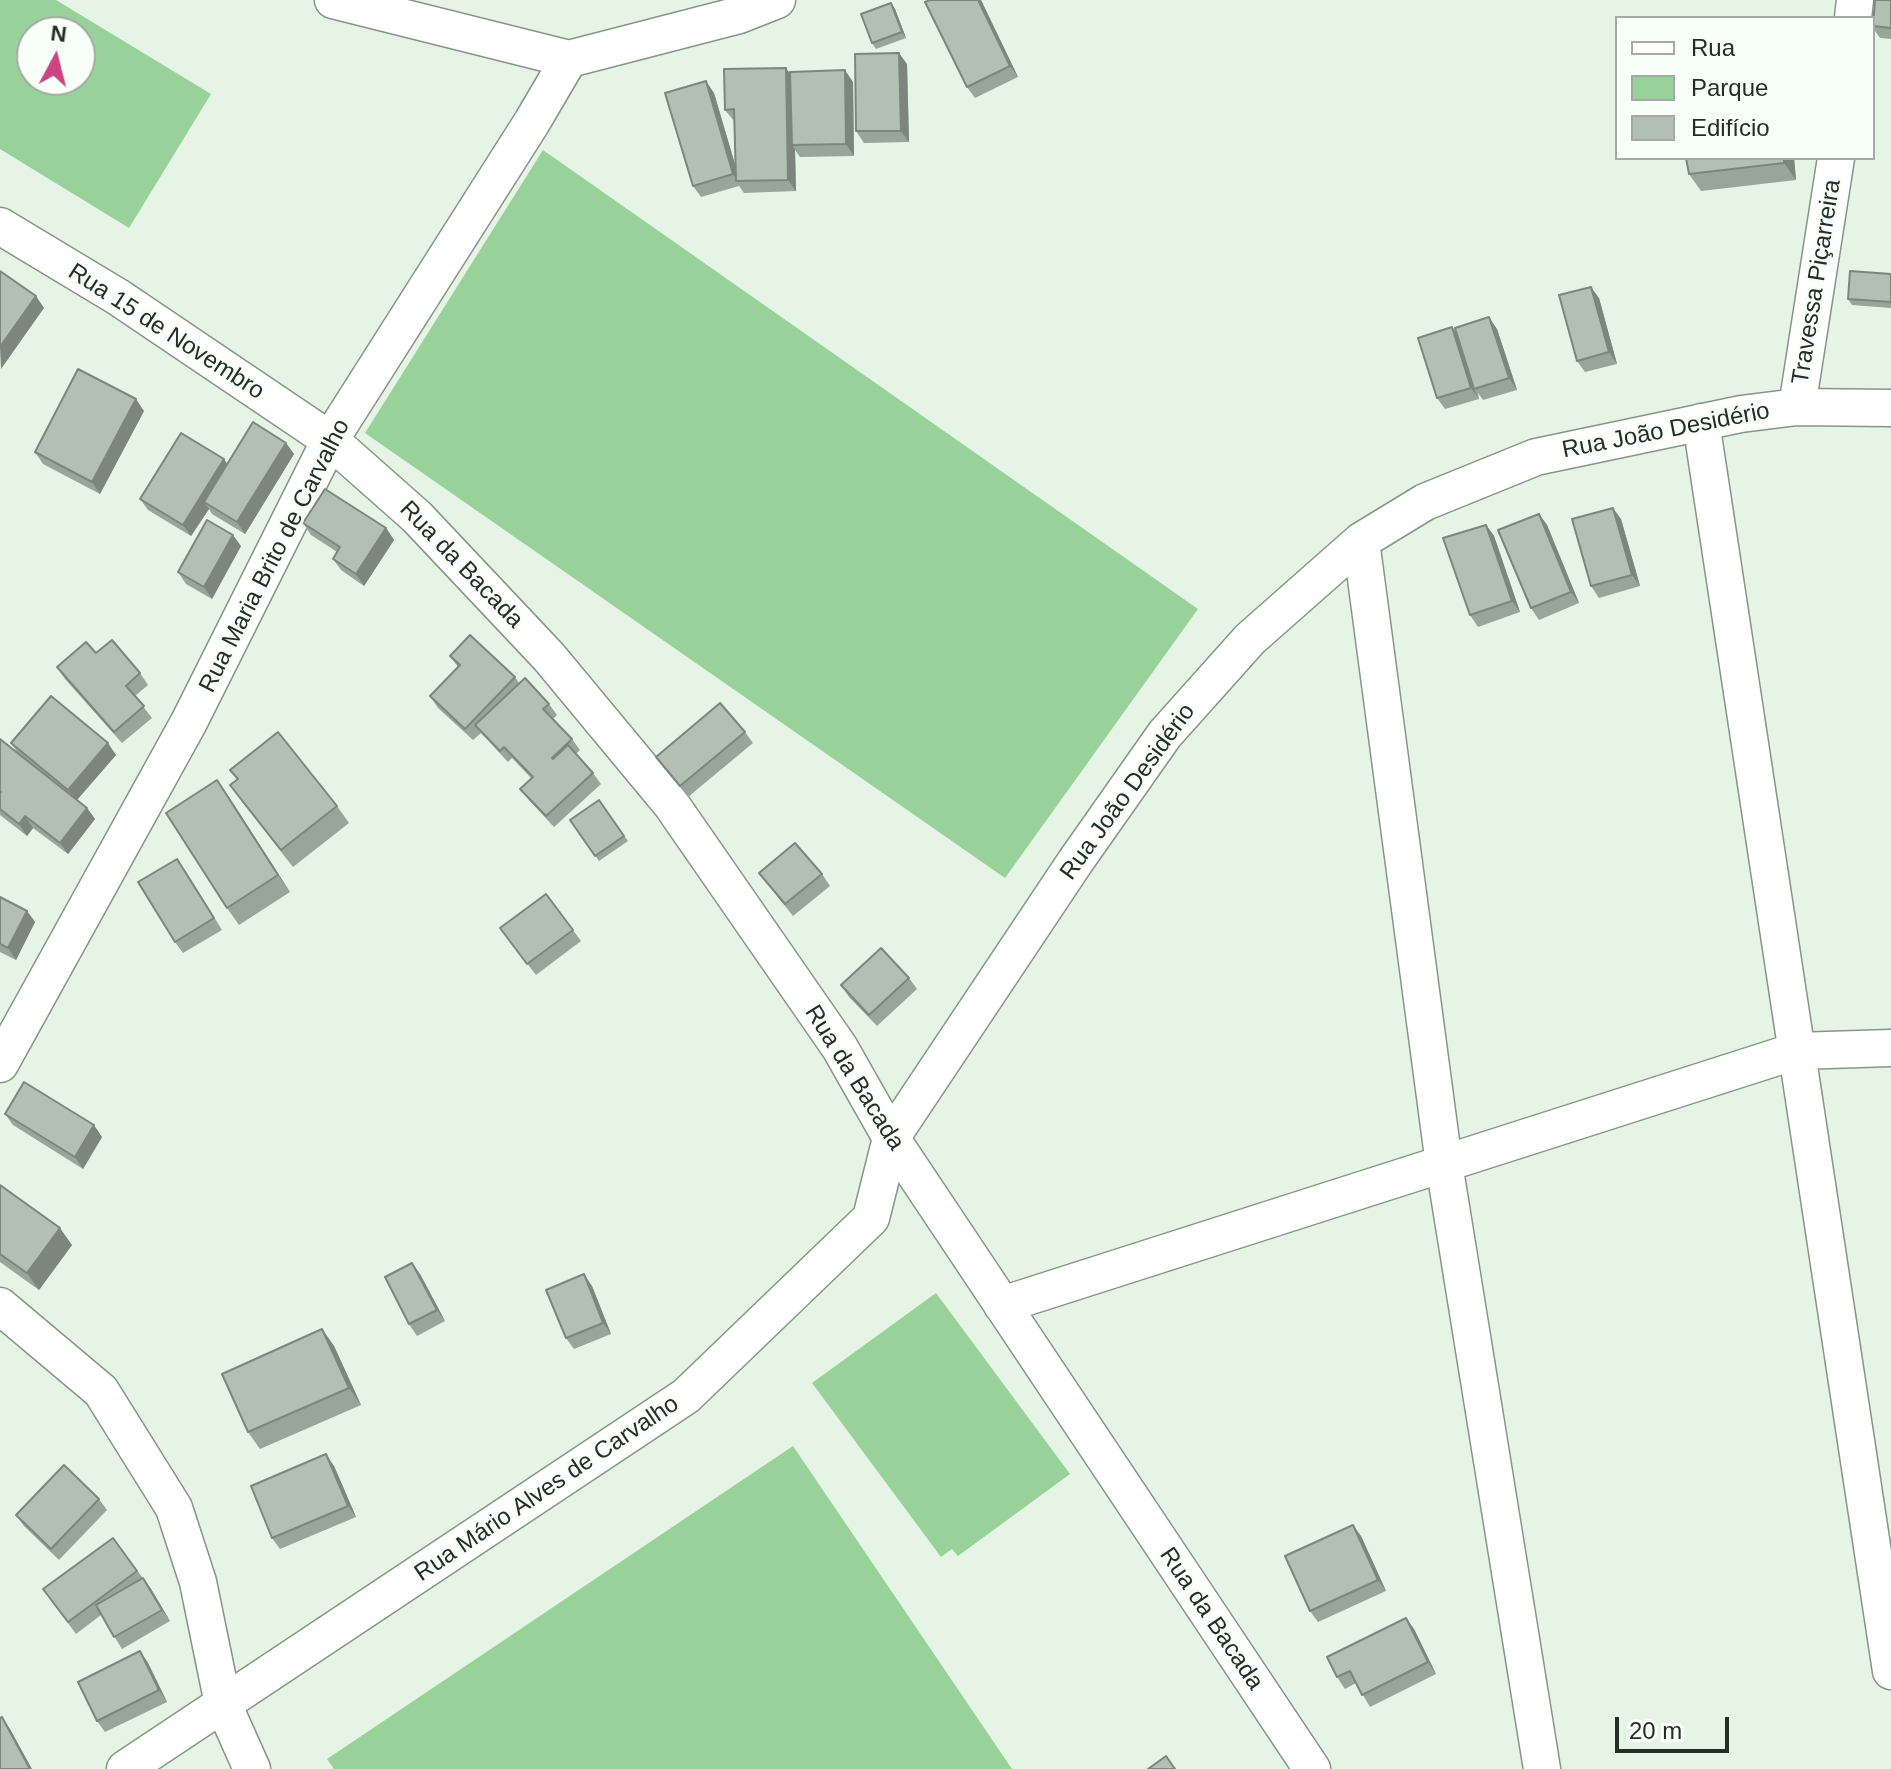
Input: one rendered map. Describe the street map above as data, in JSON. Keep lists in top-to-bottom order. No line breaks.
{"streets":{"street":["Travessa Piçarreira","Rua 15 de Novembro","Rua João Desidério","Rua Maria Brito de Carvalho","Rua da Bacada","Rua Mário Alves de Carvalho"]},"crossings":[["Travessa Piçarreira","Rua João Desidério"],["Rua 15 de Novembro","Rua Maria Brito de Carvalho"],["Rua 15 de Novembro","Rua da Bacada"],["Rua João Desidério","Rua da Bacada"],["Rua João Desidério","Rua Mário Alves de Carvalho"],["Rua Maria Brito de Carvalho","Rua da Bacada"],["Rua da Bacada","Rua Mário Alves de Carvalho"]],"legend":["Rua","Parque","Edifício"],"scale_bar":"20 m","north":"top"}
